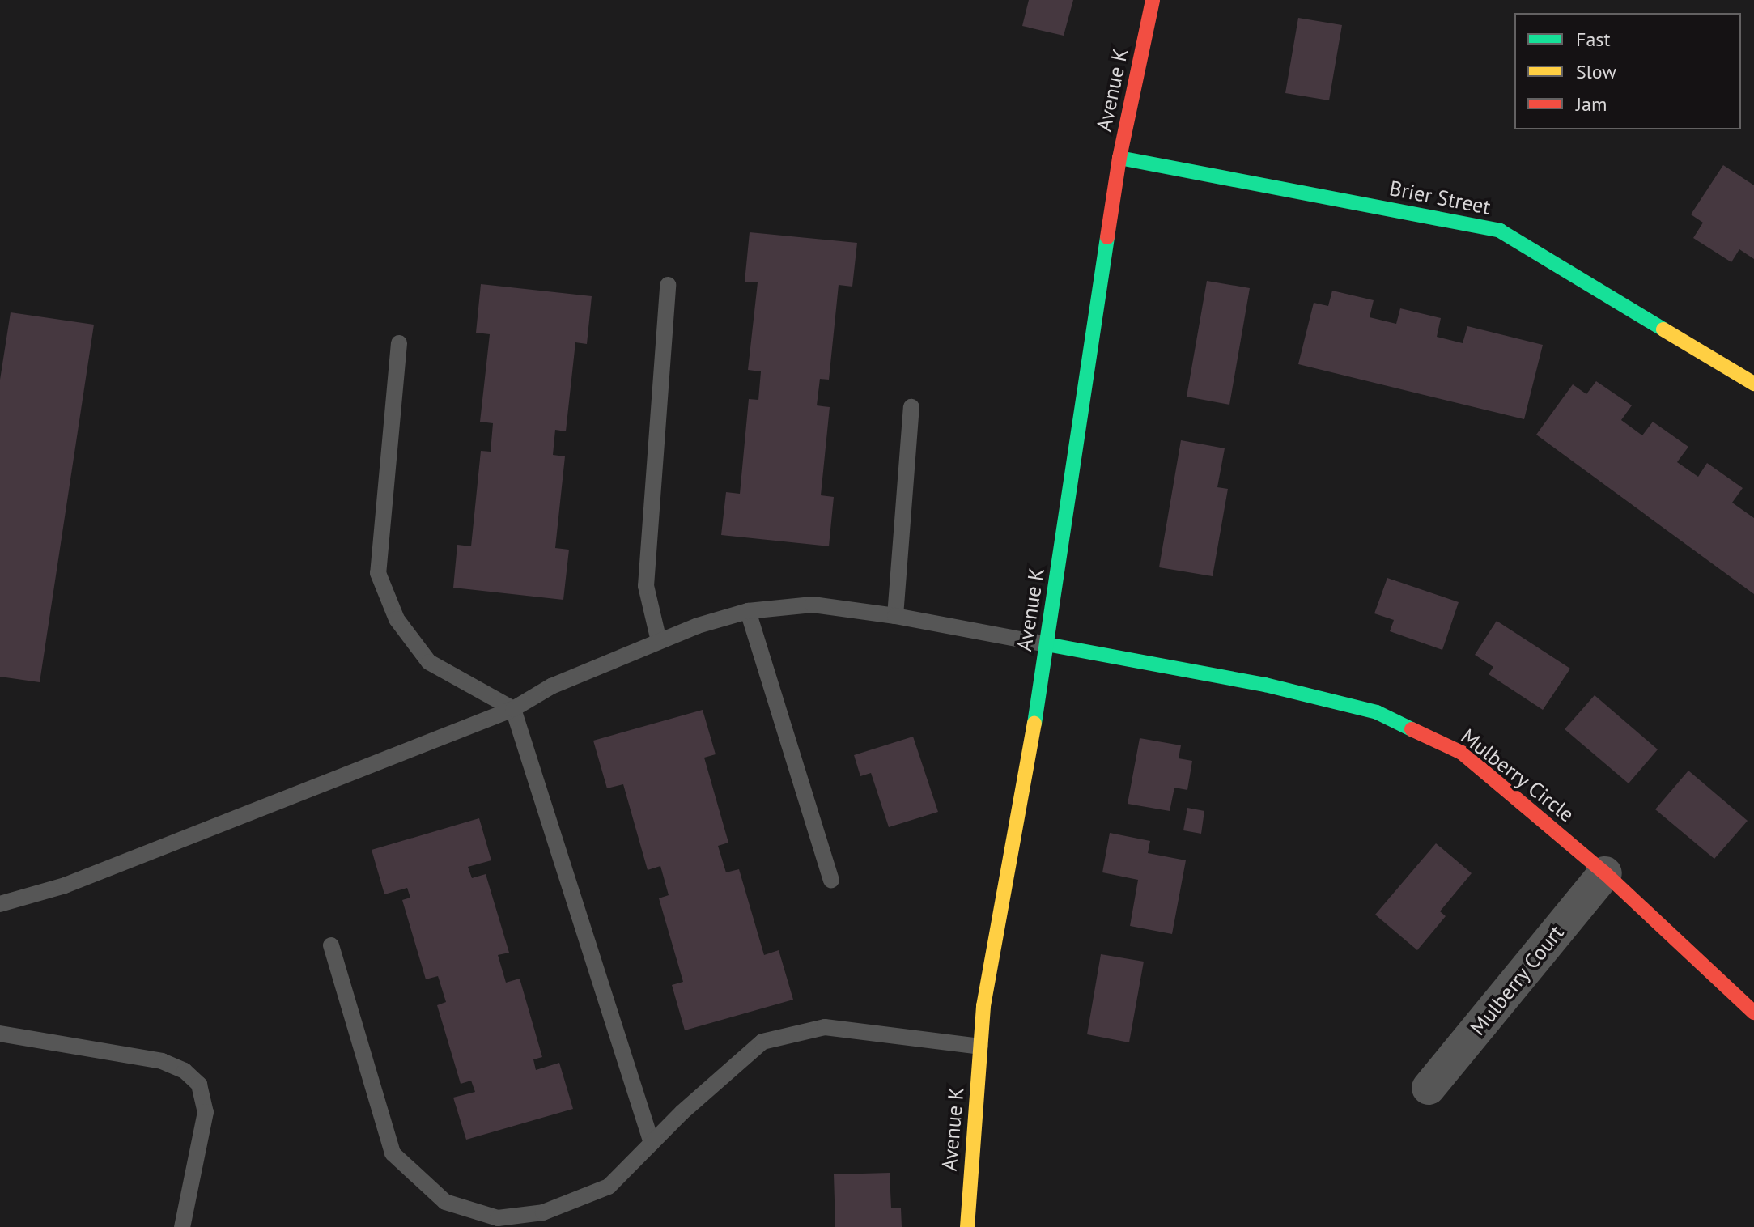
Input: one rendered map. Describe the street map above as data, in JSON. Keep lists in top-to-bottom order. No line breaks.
{"streets":{"street":["Avenue K","Brier Street","Mulberry Circle","Mulberry Court"]},"crossings":[["Avenue K","Brier Street"],["Avenue K","Mulberry Circle"],["Mulberry Circle","Mulberry Court"]],"legend":["Fast","Slow","Jam"]}
